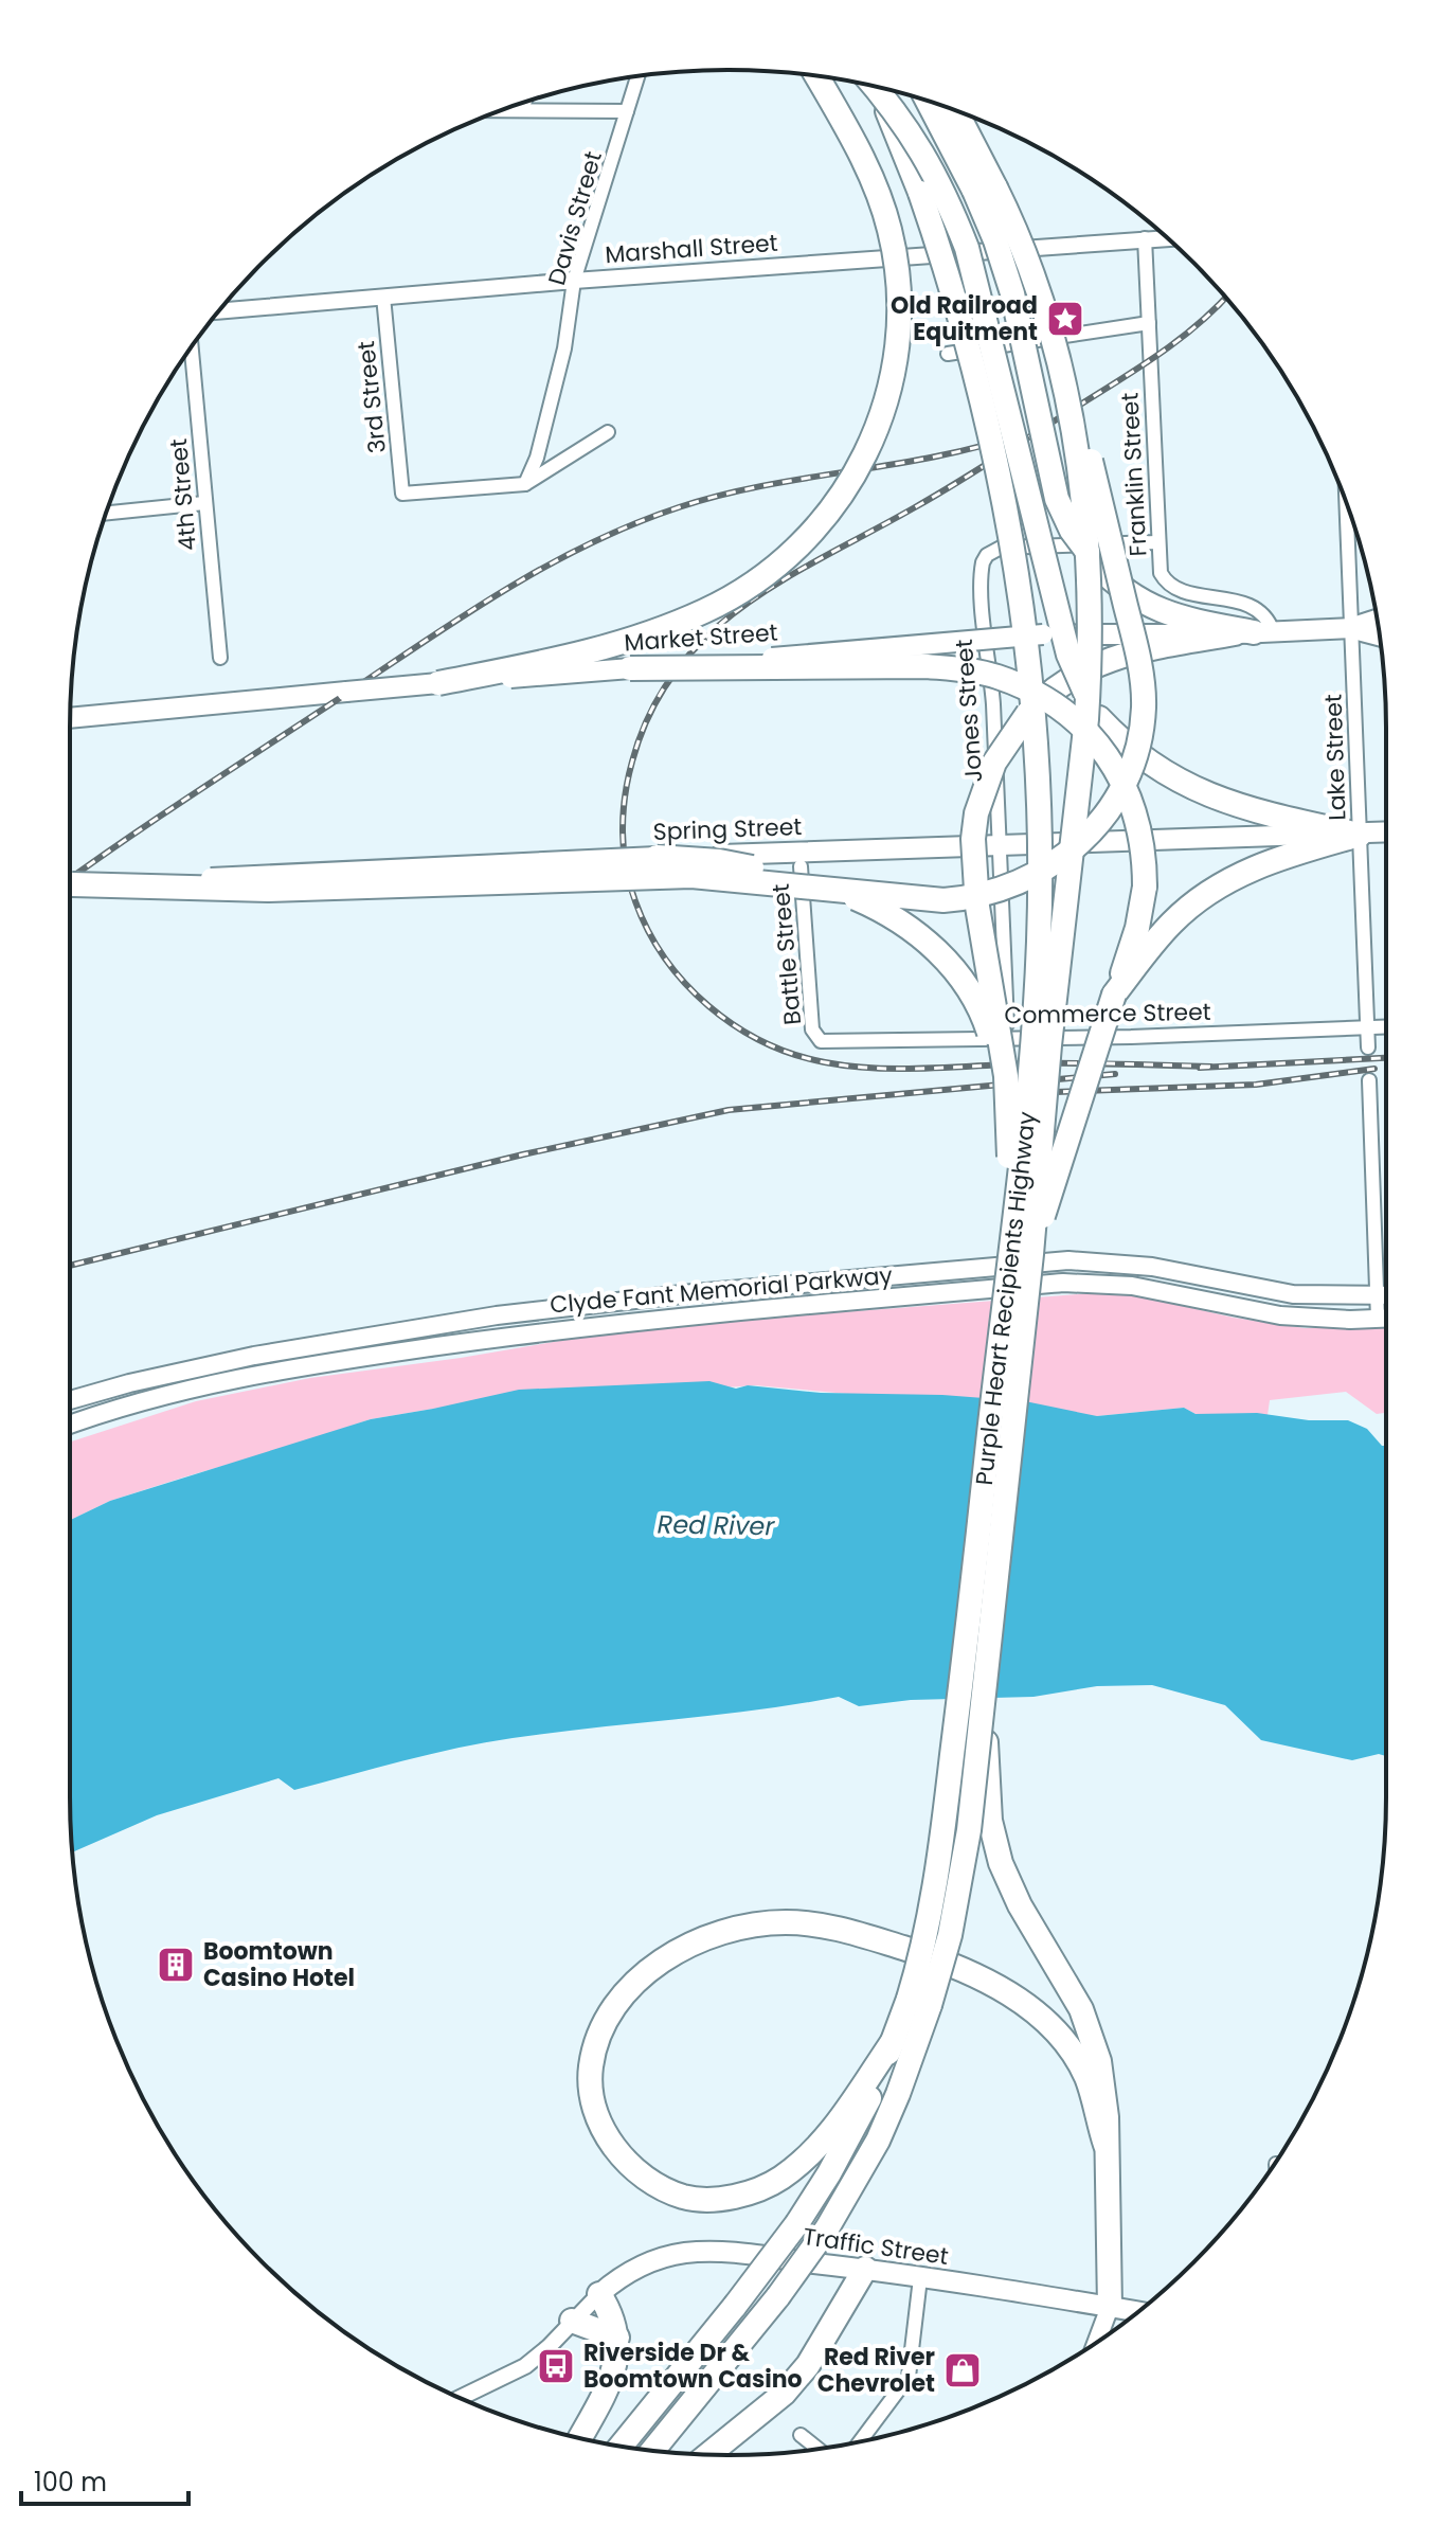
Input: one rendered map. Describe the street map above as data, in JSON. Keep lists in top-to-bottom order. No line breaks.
{"streets":{"highway":["Purple Heart Recipients Highway"],"main road":["Market Street","Spring Street","Clyde Fant Memorial Parkway","Traffic Street"],"street":["Davis Street","Marshall Street","3rd Street","Franklin Street","4th Street","Jones Street","Lake Street","Battle Street","Commerce Street"]},"crossings":[["Davis Street","Marshall Street"],["Davis Street","3rd Street"],["Marshall Street","3rd Street"],["Marshall Street","Franklin Street"],["Franklin Street","Market Street"],["Franklin Street","Jones Street"],["Market Street","Lake Street"],["Jones Street","Spring Street"],["Jones Street","Commerce Street"],["Lake Street","Spring Street"],["Lake Street","Commerce Street"],["Battle Street","Commerce Street"]],"water":["Red River"],"places":{"place":["Old Railroad Equitment"],"building":["Boomtown Casino Hotel"],"bus stop":["Riverside Dr & Boomtown Casino"],"shop":["Red River Chevrolet"]},"scale_bar":"100 m"}
